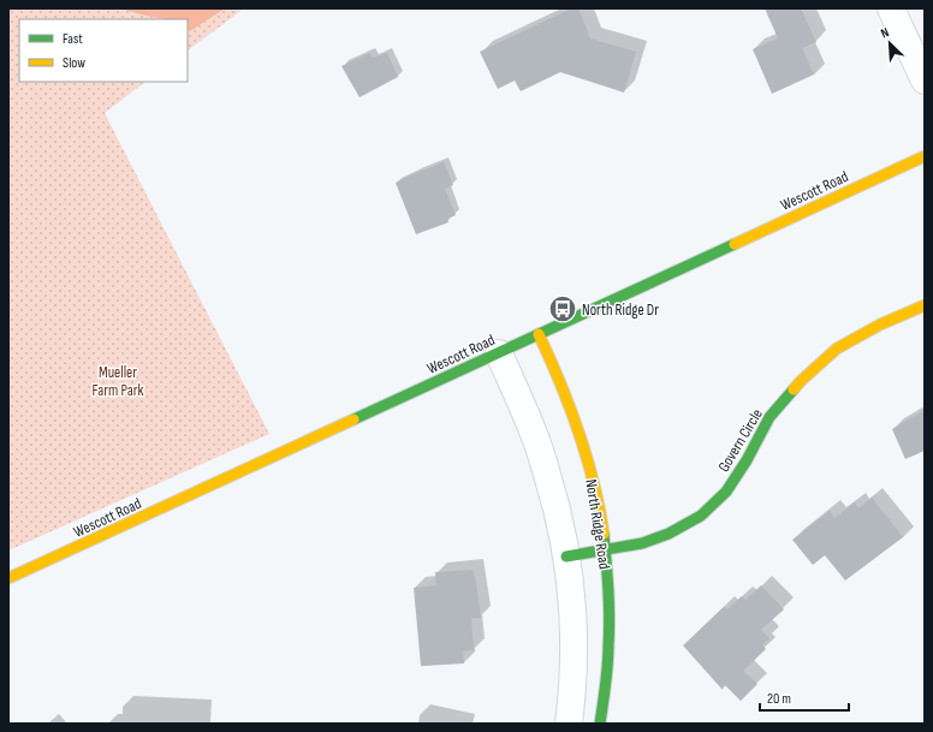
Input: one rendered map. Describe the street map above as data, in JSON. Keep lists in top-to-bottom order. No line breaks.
{"streets":{"street":["Wescott Road","Govern Circle","North Ridge Road"]},"crossings":[["Wescott Road","North Ridge Road"],["Govern Circle","North Ridge Road"]],"parks":["Mueller Farm Park"],"places":{"bus stop":["North Ridge Dr"]},"legend":["Fast","Slow"],"scale_bar":"20 m","north":"top left"}
